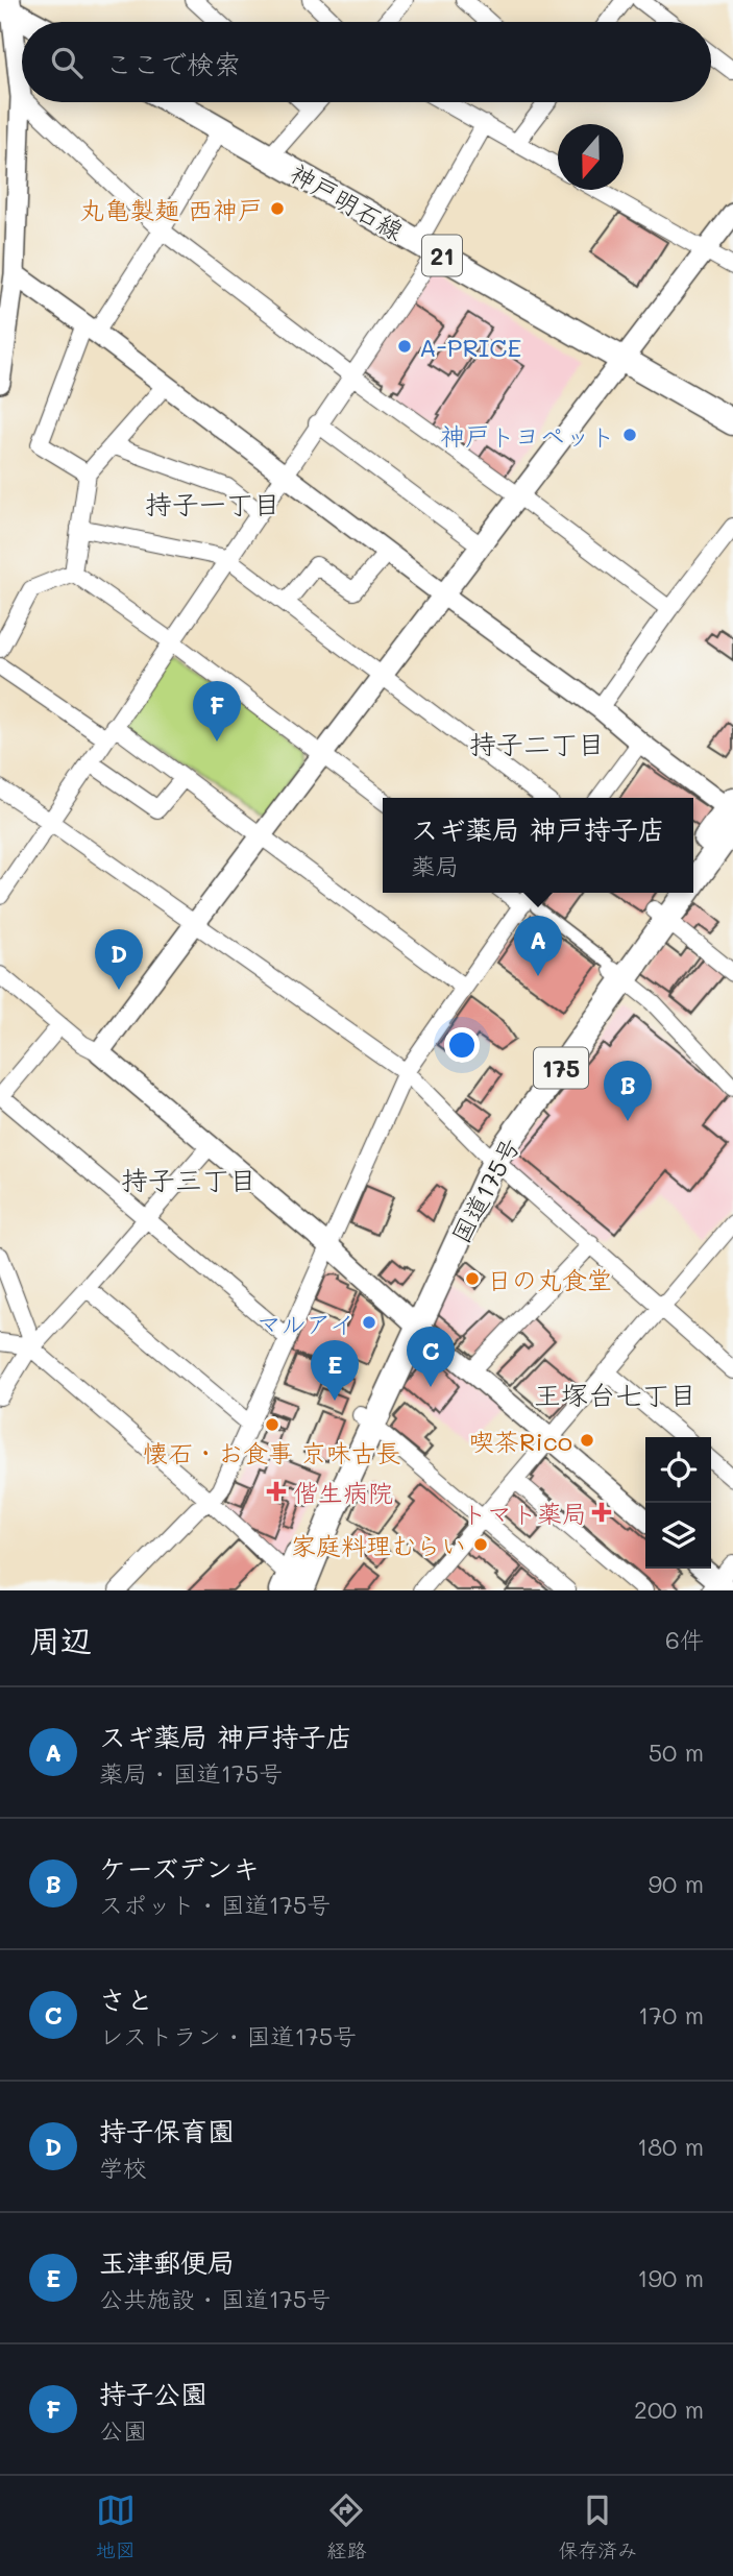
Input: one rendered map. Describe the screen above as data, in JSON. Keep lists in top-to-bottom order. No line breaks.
{"streets":{"main road":["神戸明石線","21","175","国道175号"]},"districts":["持子一丁目","持子二丁目","持子三丁目","王塚台七丁目"],"places":{"other":["丸亀製麺 西神戸","A-PRICE","神戸トヨペット","日の丸食堂","マルアイ","懐石・お食事 京味古長","喫茶Rico","家庭料理むらい"],"health":["偕生病院","トマト薬局"]},"north":"bottom","page":{"search":"ここで検索","pins":["F","A","D","B","C","E"],"popup":["スギ薬局 神戸持子店","薬局"],"heading":["周辺","6件"],"list":[{"mark":"A","name":"スギ薬局 神戸持子店","note":"薬局 · 国道175号","value":"50 m"},{"mark":"B","name":"ケーズデンキ","note":"スポット · 国道175号","value":"90 m"},{"mark":"C","name":"さと","note":"レストラン · 国道175号","value":"170 m"},{"mark":"D","name":"持子保育園","note":"学校","value":"180 m"},{"mark":"E","name":"玉津郵便局","note":"公共施設 · 国道175号","value":"190 m"},{"mark":"F","name":"持子公園","note":"公園","value":"200 m"}],"nav":["地図","経路","保存済み"]}}
